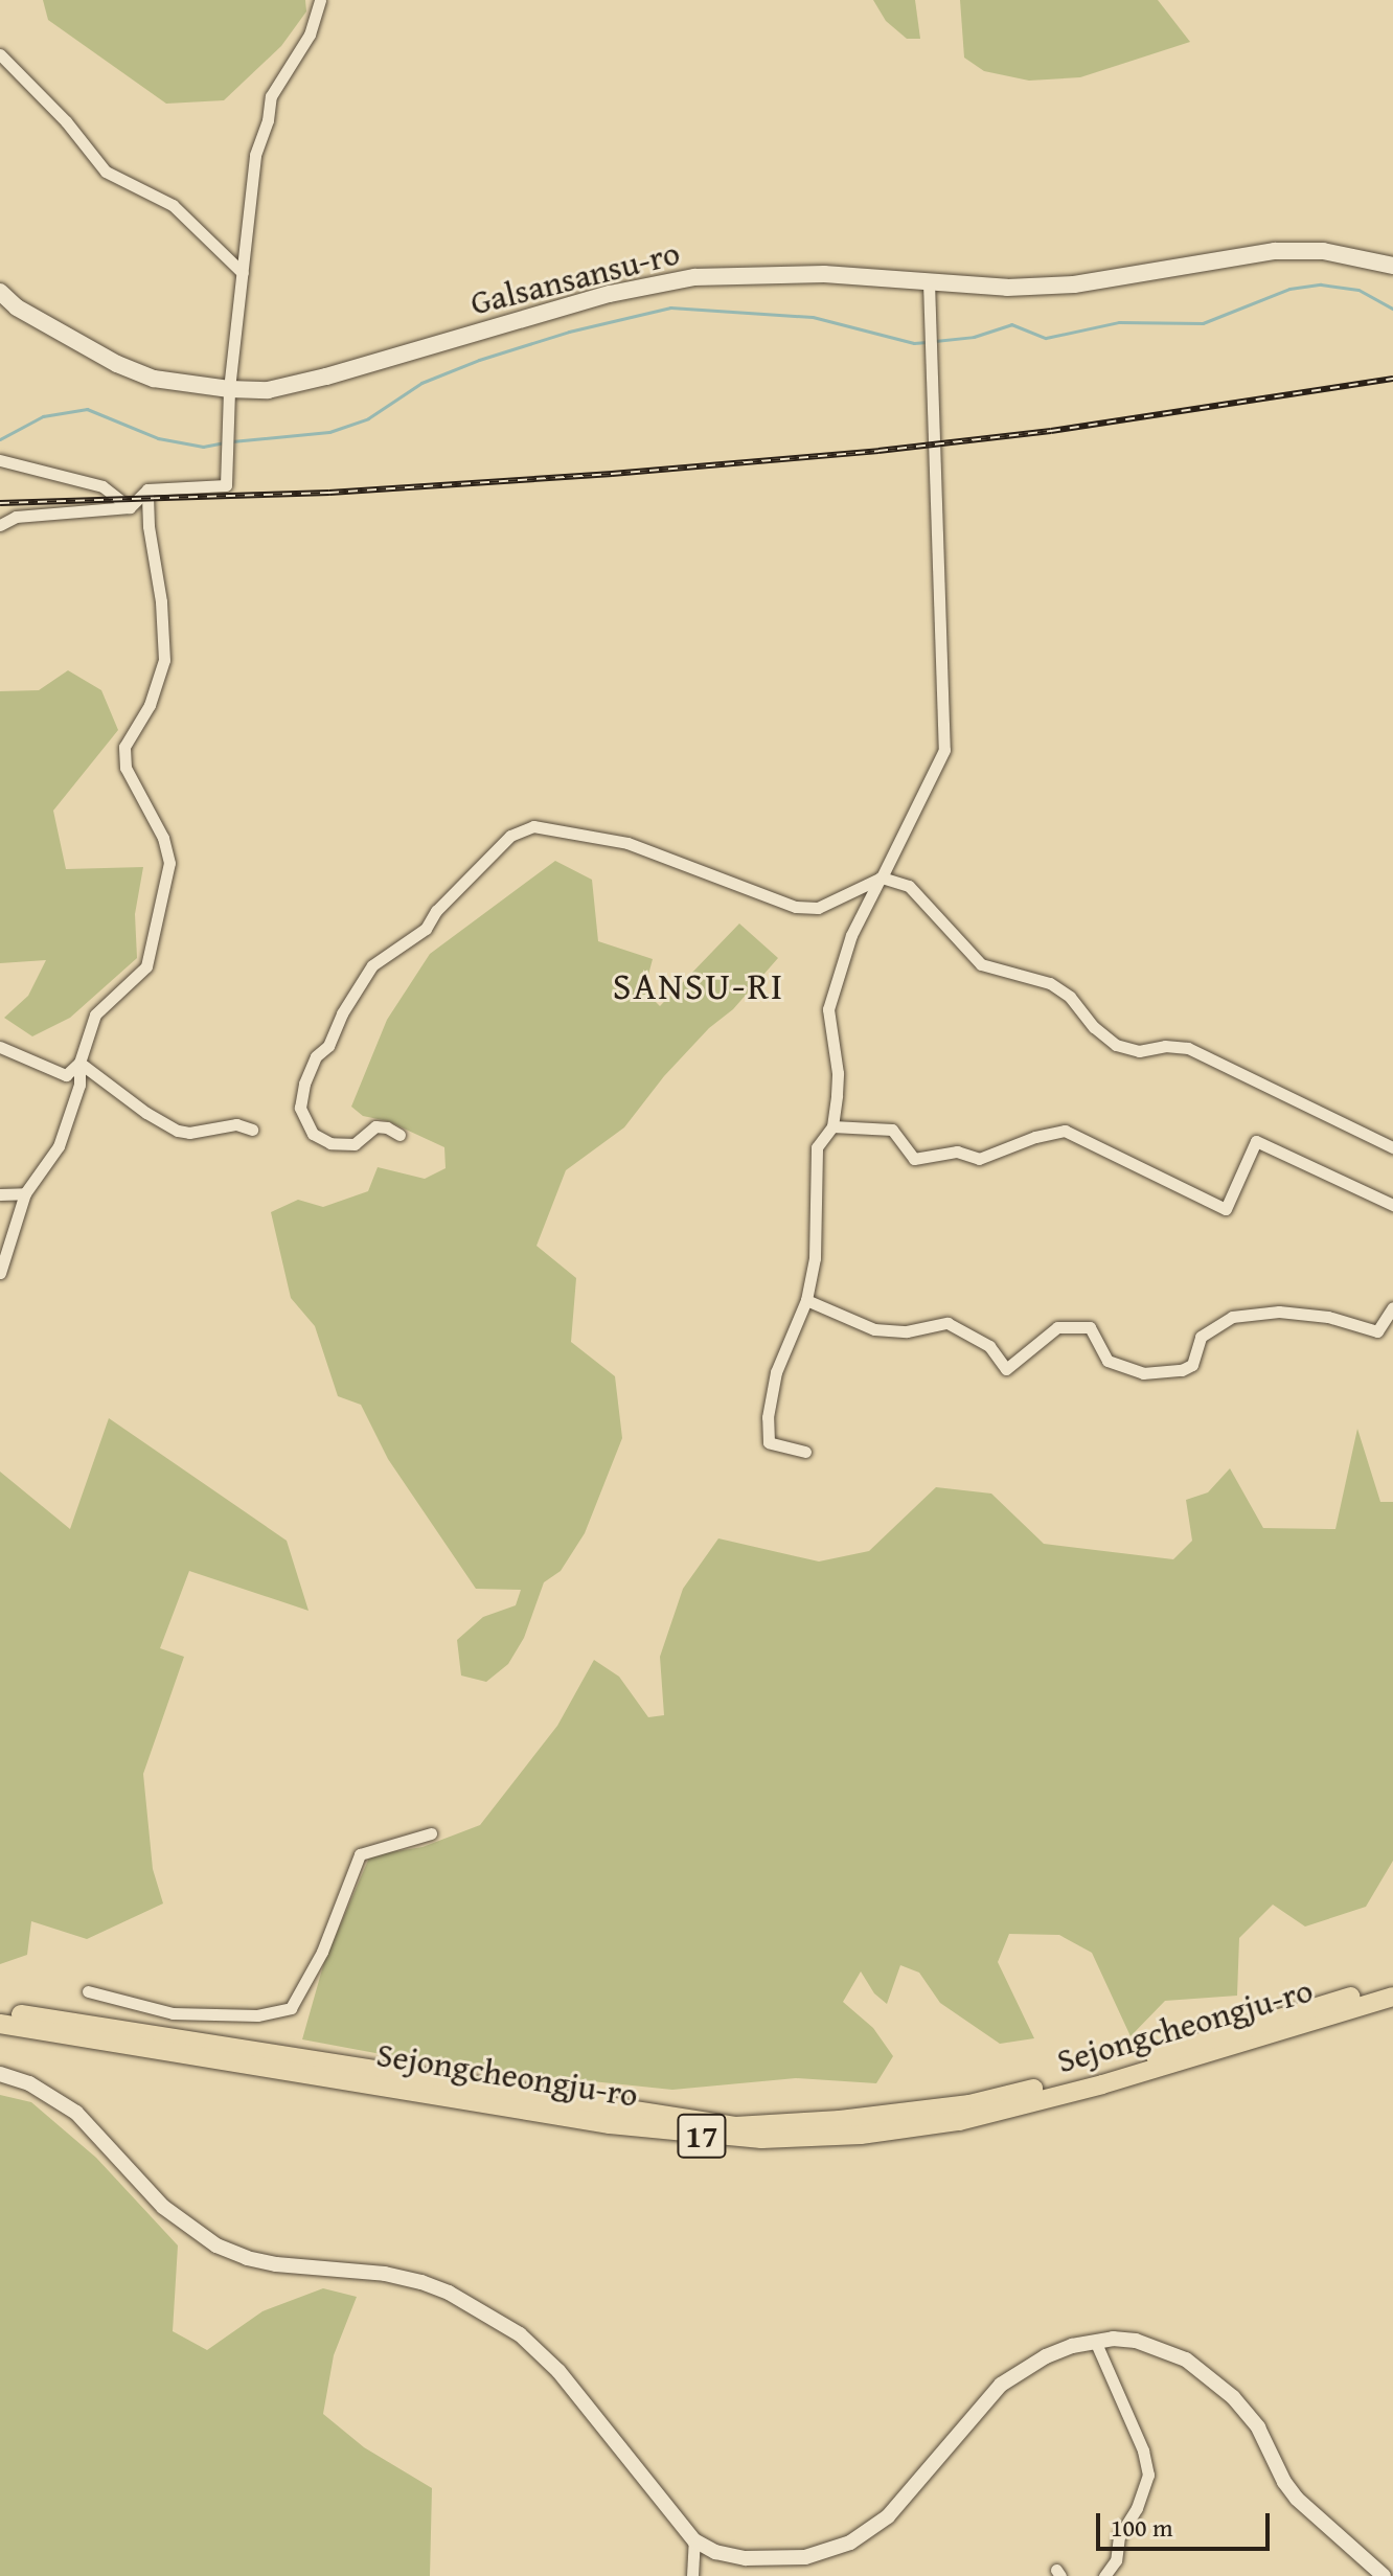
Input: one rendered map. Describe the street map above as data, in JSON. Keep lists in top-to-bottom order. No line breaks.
{"streets":{"highway":["Sejongcheongju-ro","17"],"main road":["Galsansansu-ro"]},"districts":["SANSU-RI"],"scale_bar":"100 m"}
